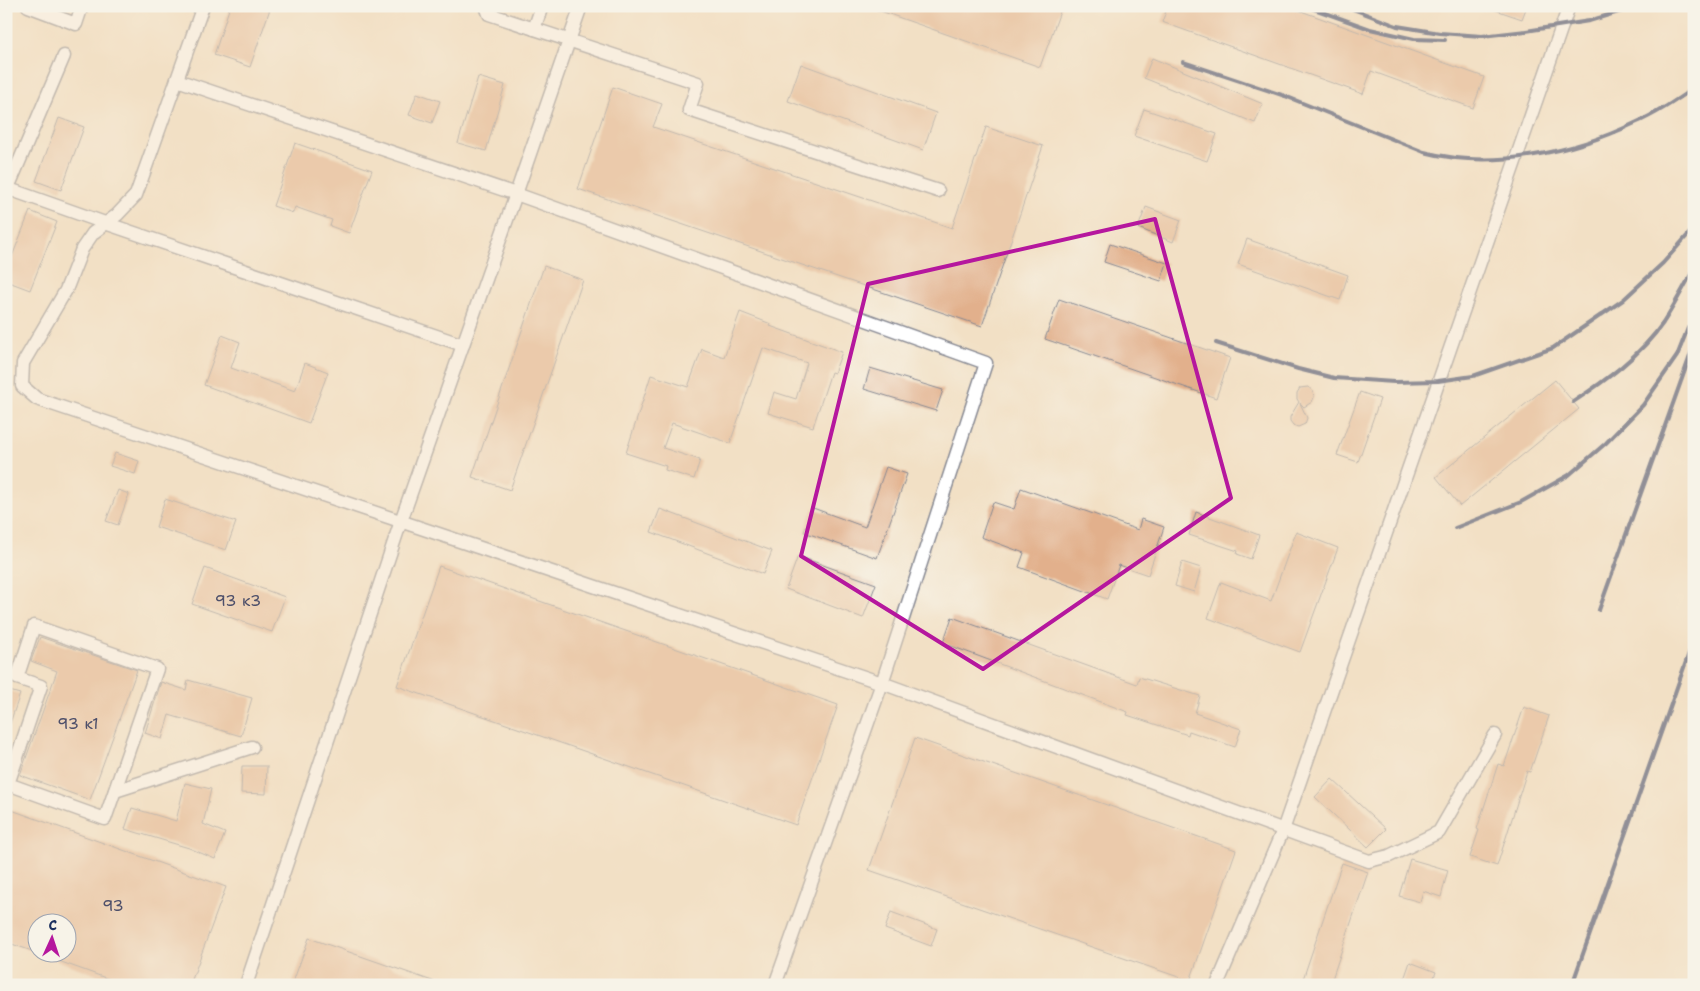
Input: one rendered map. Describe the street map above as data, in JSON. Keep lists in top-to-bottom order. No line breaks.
{"house_numbers":["93 к3","93 к1","93"],"north":"top"}
